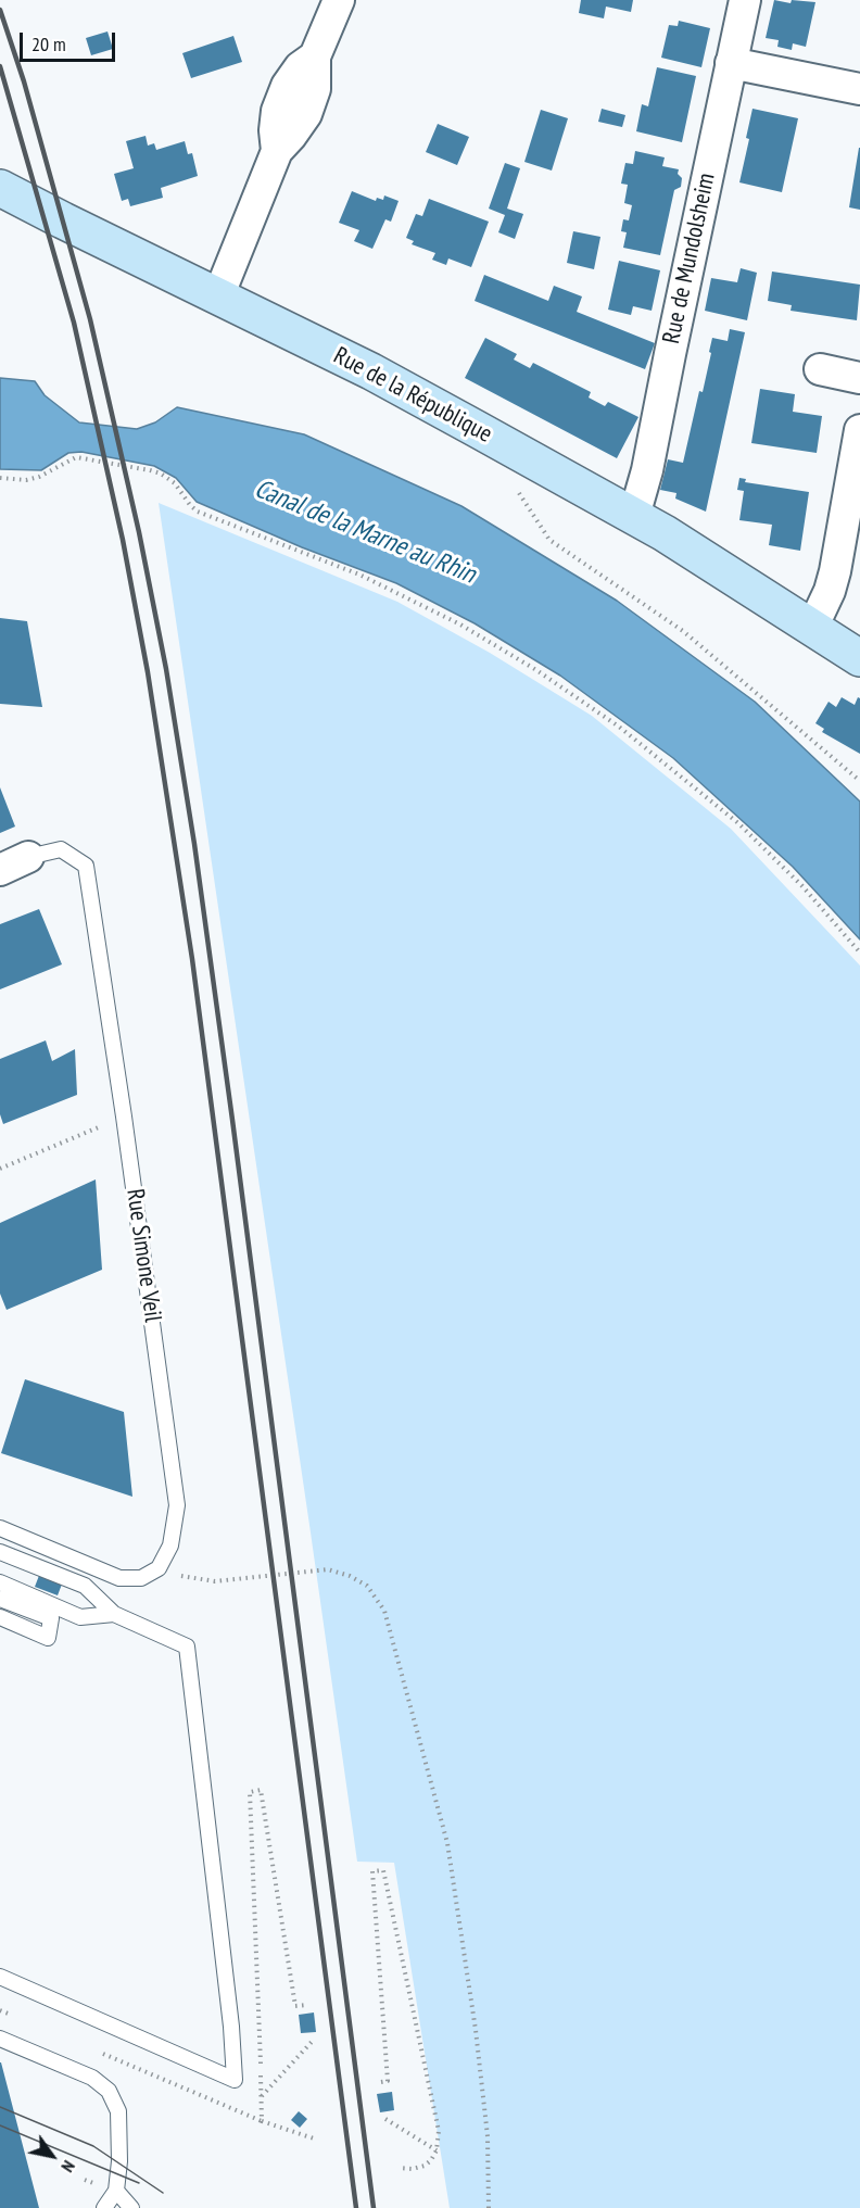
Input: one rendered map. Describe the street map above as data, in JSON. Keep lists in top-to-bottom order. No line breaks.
{"streets":{"main road":["Rue de la République"],"street":["Rue de Mundolsheim","Rue Simone Veil"]},"crossings":[["Rue de Mundolsheim","Rue de la République"]],"water":["Canal de la Marne au Rhin"],"scale_bar":"20 m","north":"bottom right"}
